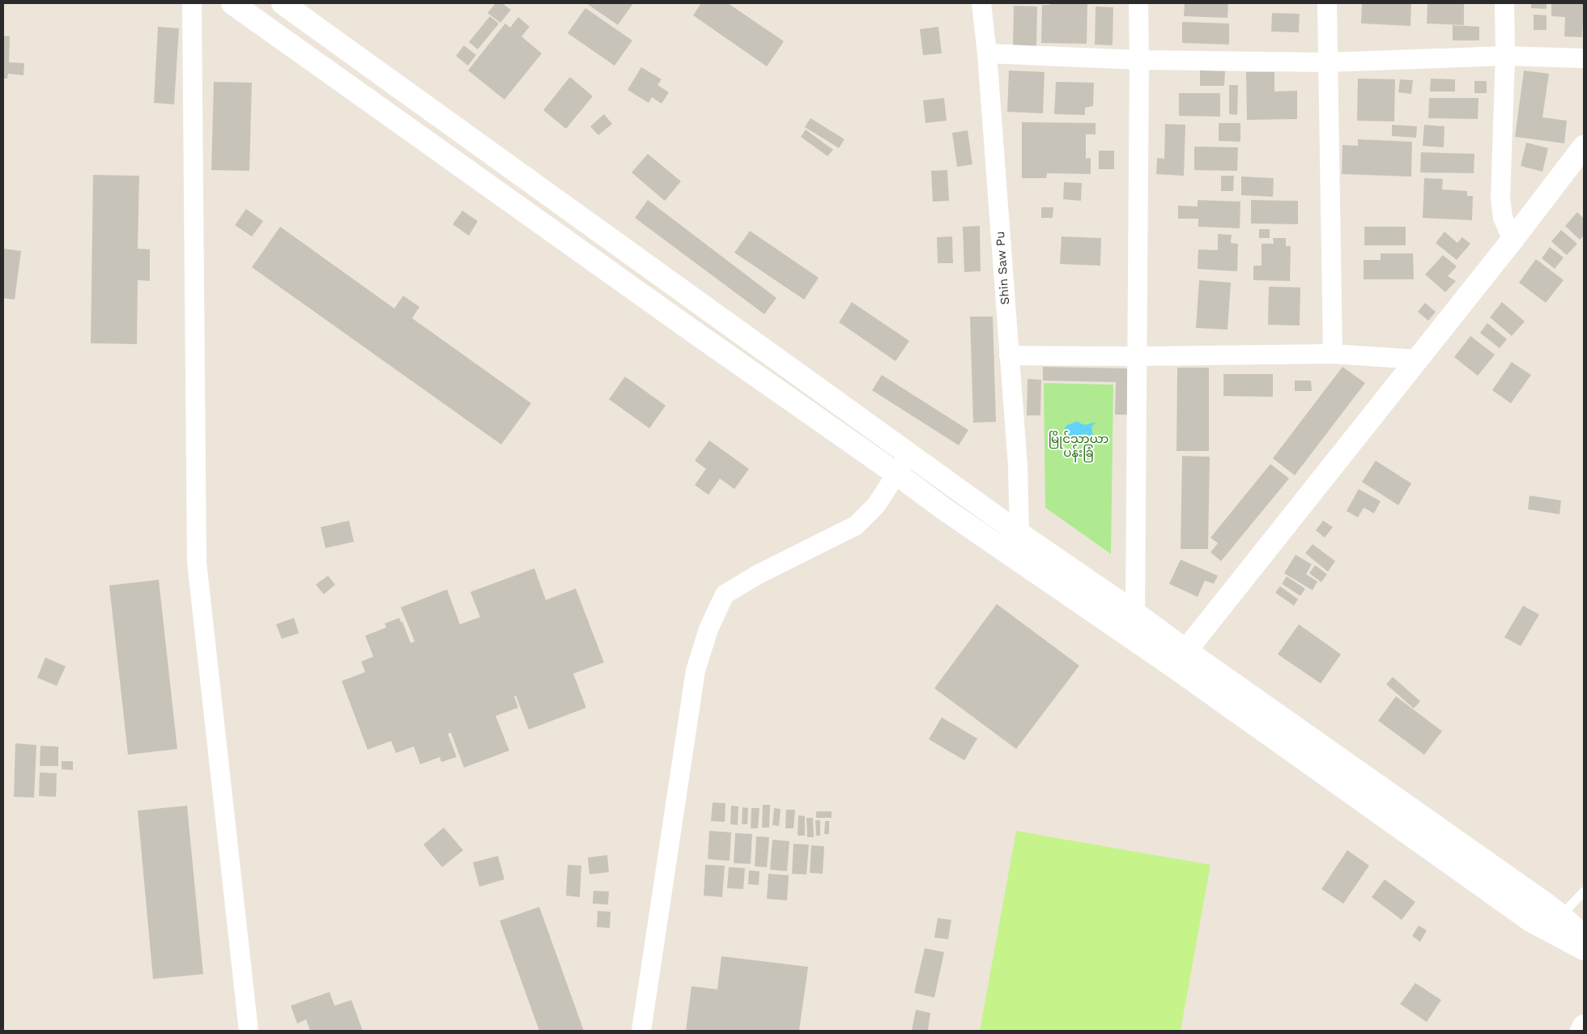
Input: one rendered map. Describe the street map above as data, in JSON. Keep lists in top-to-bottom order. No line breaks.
{"streets":{"street":["Shin Saw Pu"]},"parks":["မြိုင်သာယာ ပန်းခြံ"]}
